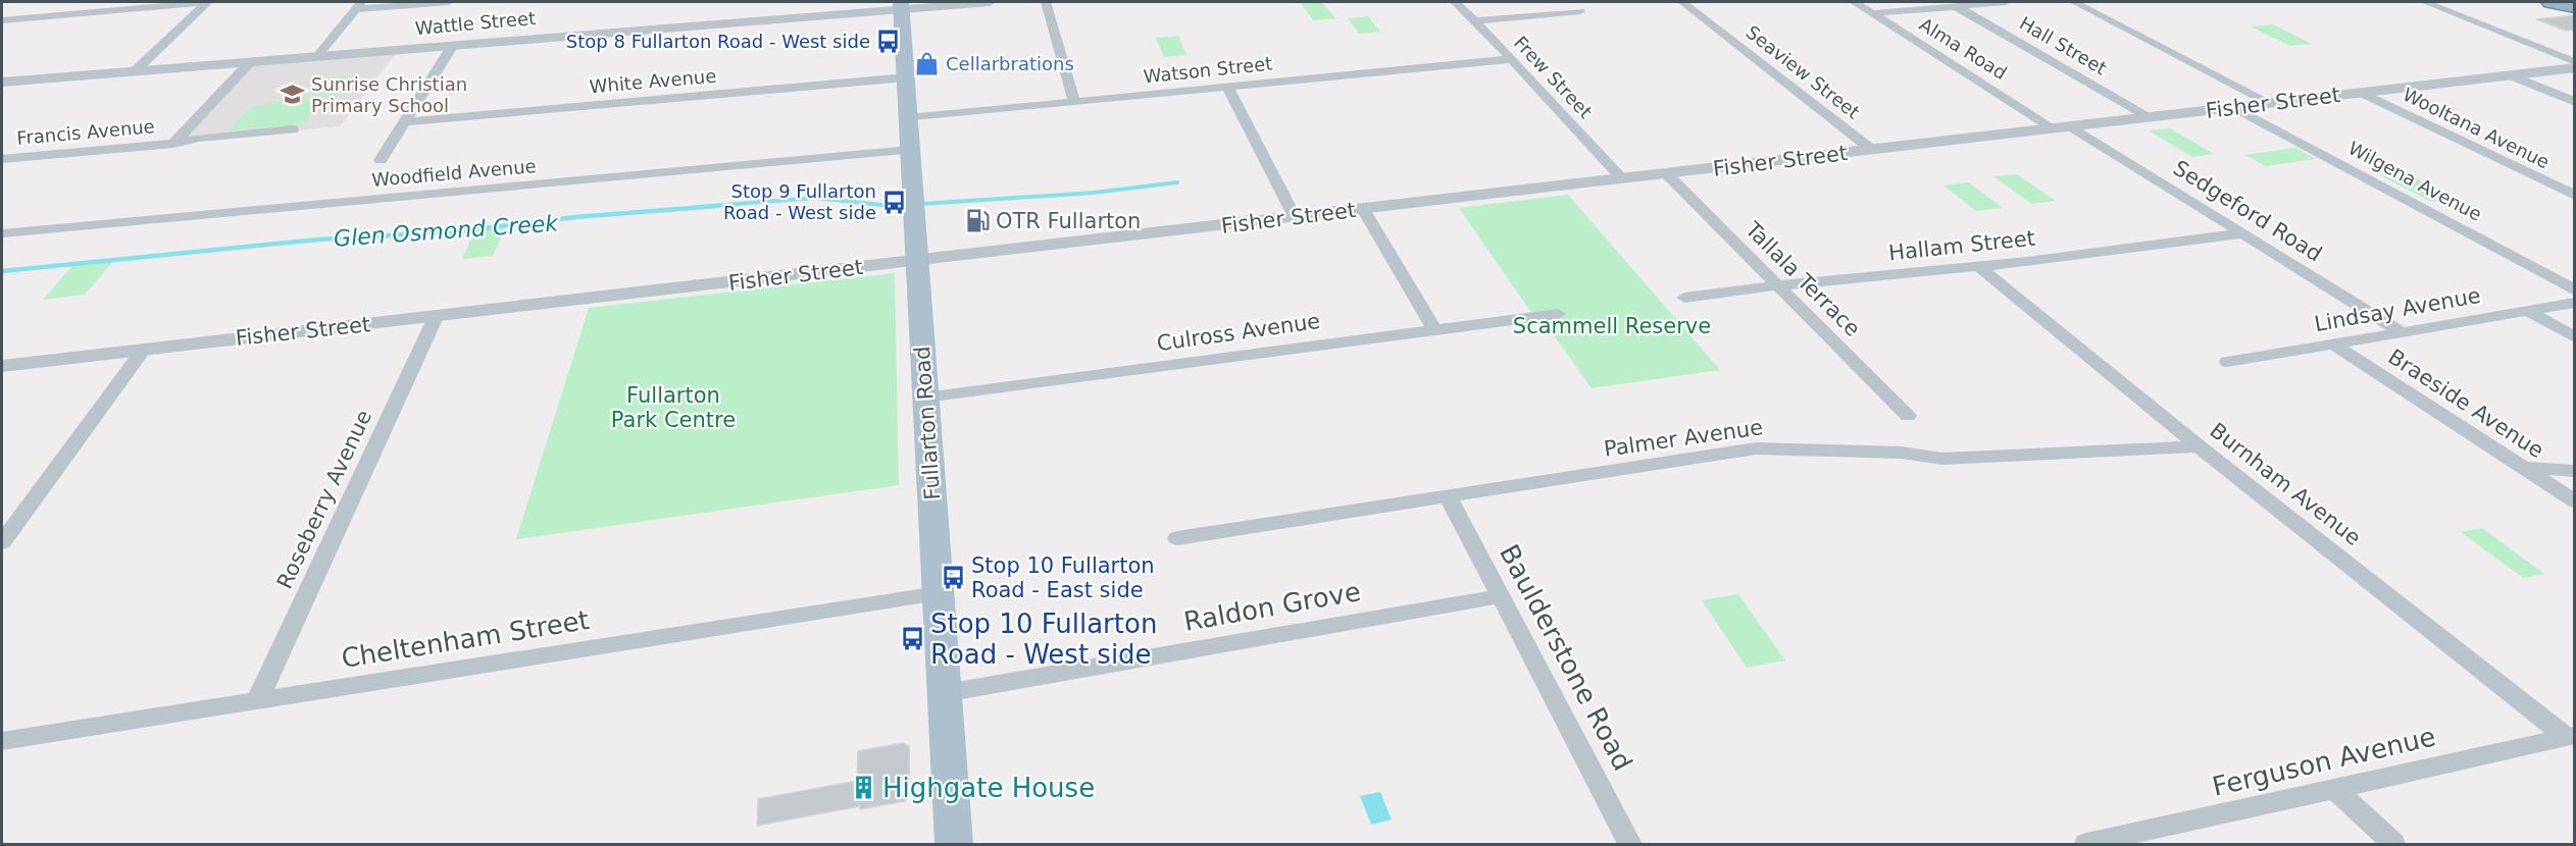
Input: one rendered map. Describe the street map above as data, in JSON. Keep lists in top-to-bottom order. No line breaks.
{"streets":{"main road":["Fullarton Road"],"street":["Wattle Street","Hall Street","Alma Road","Watson Street","Seaview Street","Frew Street","White Avenue","Fisher Street","Wooltana Avenue","Francis Avenue","Woodfield Avenue","Wilgena Avenue","Sedgeford Road","Hallam Street","Tallala Terrace","Lindsay Avenue","Culross Avenue","Braeside Avenue","Palmer Avenue","Burnham Avenue","Roseberry Avenue","Raldon Grove","Cheltenham Street","Baulderstone Road","Ferguson Avenue"]},"crossings":[["Wattle Street","Francis Avenue"],["Wattle Street","Fullarton Road"],["Hall Street","Fisher Street"],["Alma Road","Fisher Street"],["Watson Street","Frew Street"],["Watson Street","Fullarton Road"],["Seaview Street","Fisher Street"],["Frew Street","Fisher Street"],["White Avenue","Fullarton Road"],["Fisher Street","Wooltana Avenue"],["Fisher Street","Wilgena Avenue"],["Fisher Street","Sedgeford Road"],["Fisher Street","Tallala Terrace"],["Fisher Street","Fullarton Road"],["Fisher Street","Roseberry Avenue"],["Woodfield Avenue","Fullarton Road"],["Sedgeford Road","Hallam Street"],["Sedgeford Road","Lindsay Avenue"],["Hallam Street","Tallala Terrace"],["Hallam Street","Burnham Avenue"],["Lindsay Avenue","Braeside Avenue"],["Culross Avenue","Fullarton Road"],["Fullarton Road","Raldon Grove"],["Fullarton Road","Cheltenham Street"],["Palmer Avenue","Burnham Avenue"],["Palmer Avenue","Baulderstone Road"],["Burnham Avenue","Ferguson Avenue"],["Roseberry Avenue","Cheltenham Street"],["Raldon Grove","Baulderstone Road"]],"water":["Glen Osmond Creek"],"parks":["Scammell Reserve","Fullarton Park Centre"],"places":{"bus stop":["Stop 8 Fullarton Road - West side","Stop 9 Fullarton Road - West side","Stop 10 Fullarton Road - East side","Stop 10 Fullarton Road - West side"],"shop":["Cellarbrations"],"school or university":["Sunrise Christian Primary School"],"fuel station":["OTR Fullarton"],"building":["Highgate House"]}}
